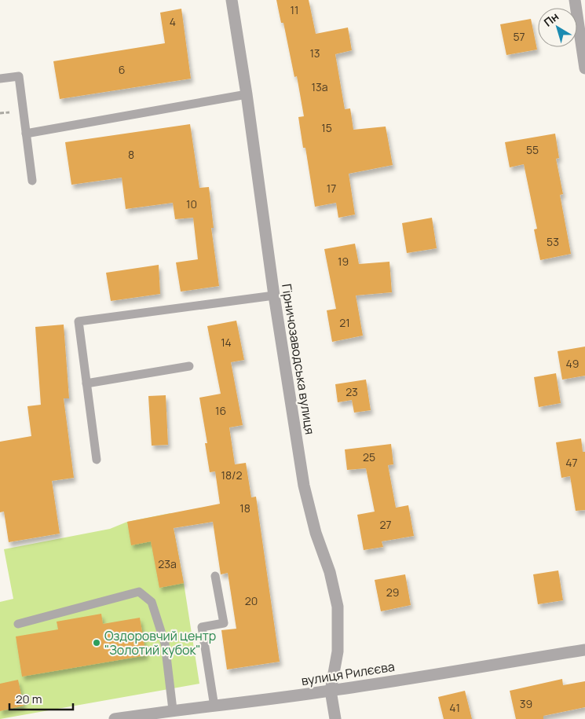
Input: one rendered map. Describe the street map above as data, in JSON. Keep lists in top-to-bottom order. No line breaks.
{"streets":{"street":["Гірничозаводська вулиця","вулиця Рилєєва"]},"crossings":[["Гірничозаводська вулиця","вулиця Рилєєва"]],"places":["Оздоровчий центр \"Золотий кубок\""],"house_numbers":["11","4","57","13","6","13а","15","55","8","17","10","53","19","21","14","49","23","16","25","47","18/2","18","27","23а","29","20","39","41"],"scale_bar":"20 m","north":"top left"}
